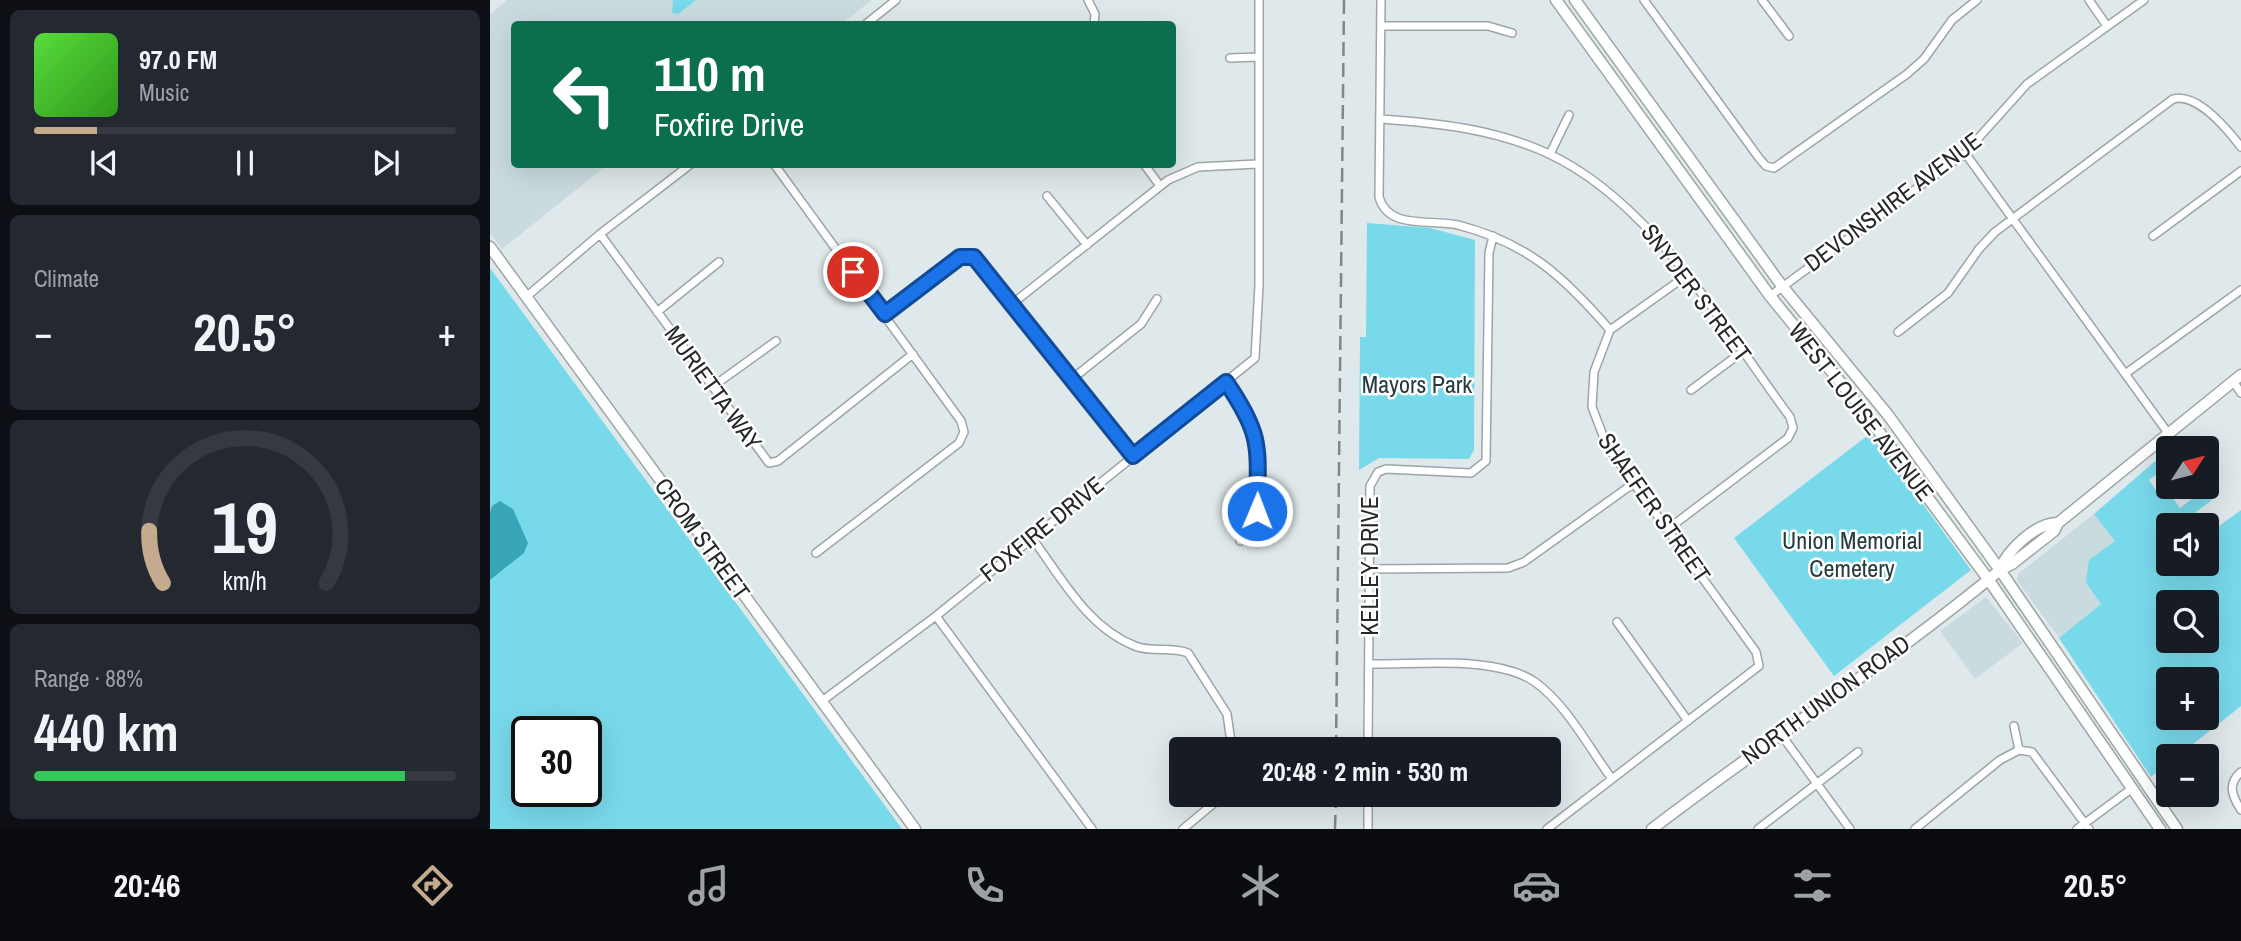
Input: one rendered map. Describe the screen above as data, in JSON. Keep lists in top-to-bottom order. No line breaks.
{"streets":{"main road":["WEST LOUISE AVENUE","CROM STREET","NORTH UNION ROAD"],"street":["DEVONSHIRE AVENUE","SNYDER STREET","MURIETTA WAY","SHAEFER STREET","FOXFIRE DRIVE","KELLEY DRIVE"]},"crossings":[["DEVONSHIRE AVENUE","WEST LOUISE AVENUE"],["SNYDER STREET","SHAEFER STREET"],["WEST LOUISE AVENUE","NORTH UNION ROAD"],["FOXFIRE DRIVE","CROM STREET"]],"parks":["Mayors Park","Union Memorial Cemetery"],"north":"top right","page":{"turn":["110 m","Foxfire Drive"],"song":["97.0 FM","Music"],"tile":["Climate",["Range · 88%","440 km"]],"heat":["−","20.5°","+"],"map_buttons":["+","−"],"limit":"30","trip":"20:48 · 2 min · 530 m","tabs":["20:46","20.5°"],"gauge":["19","km/h"]}}
